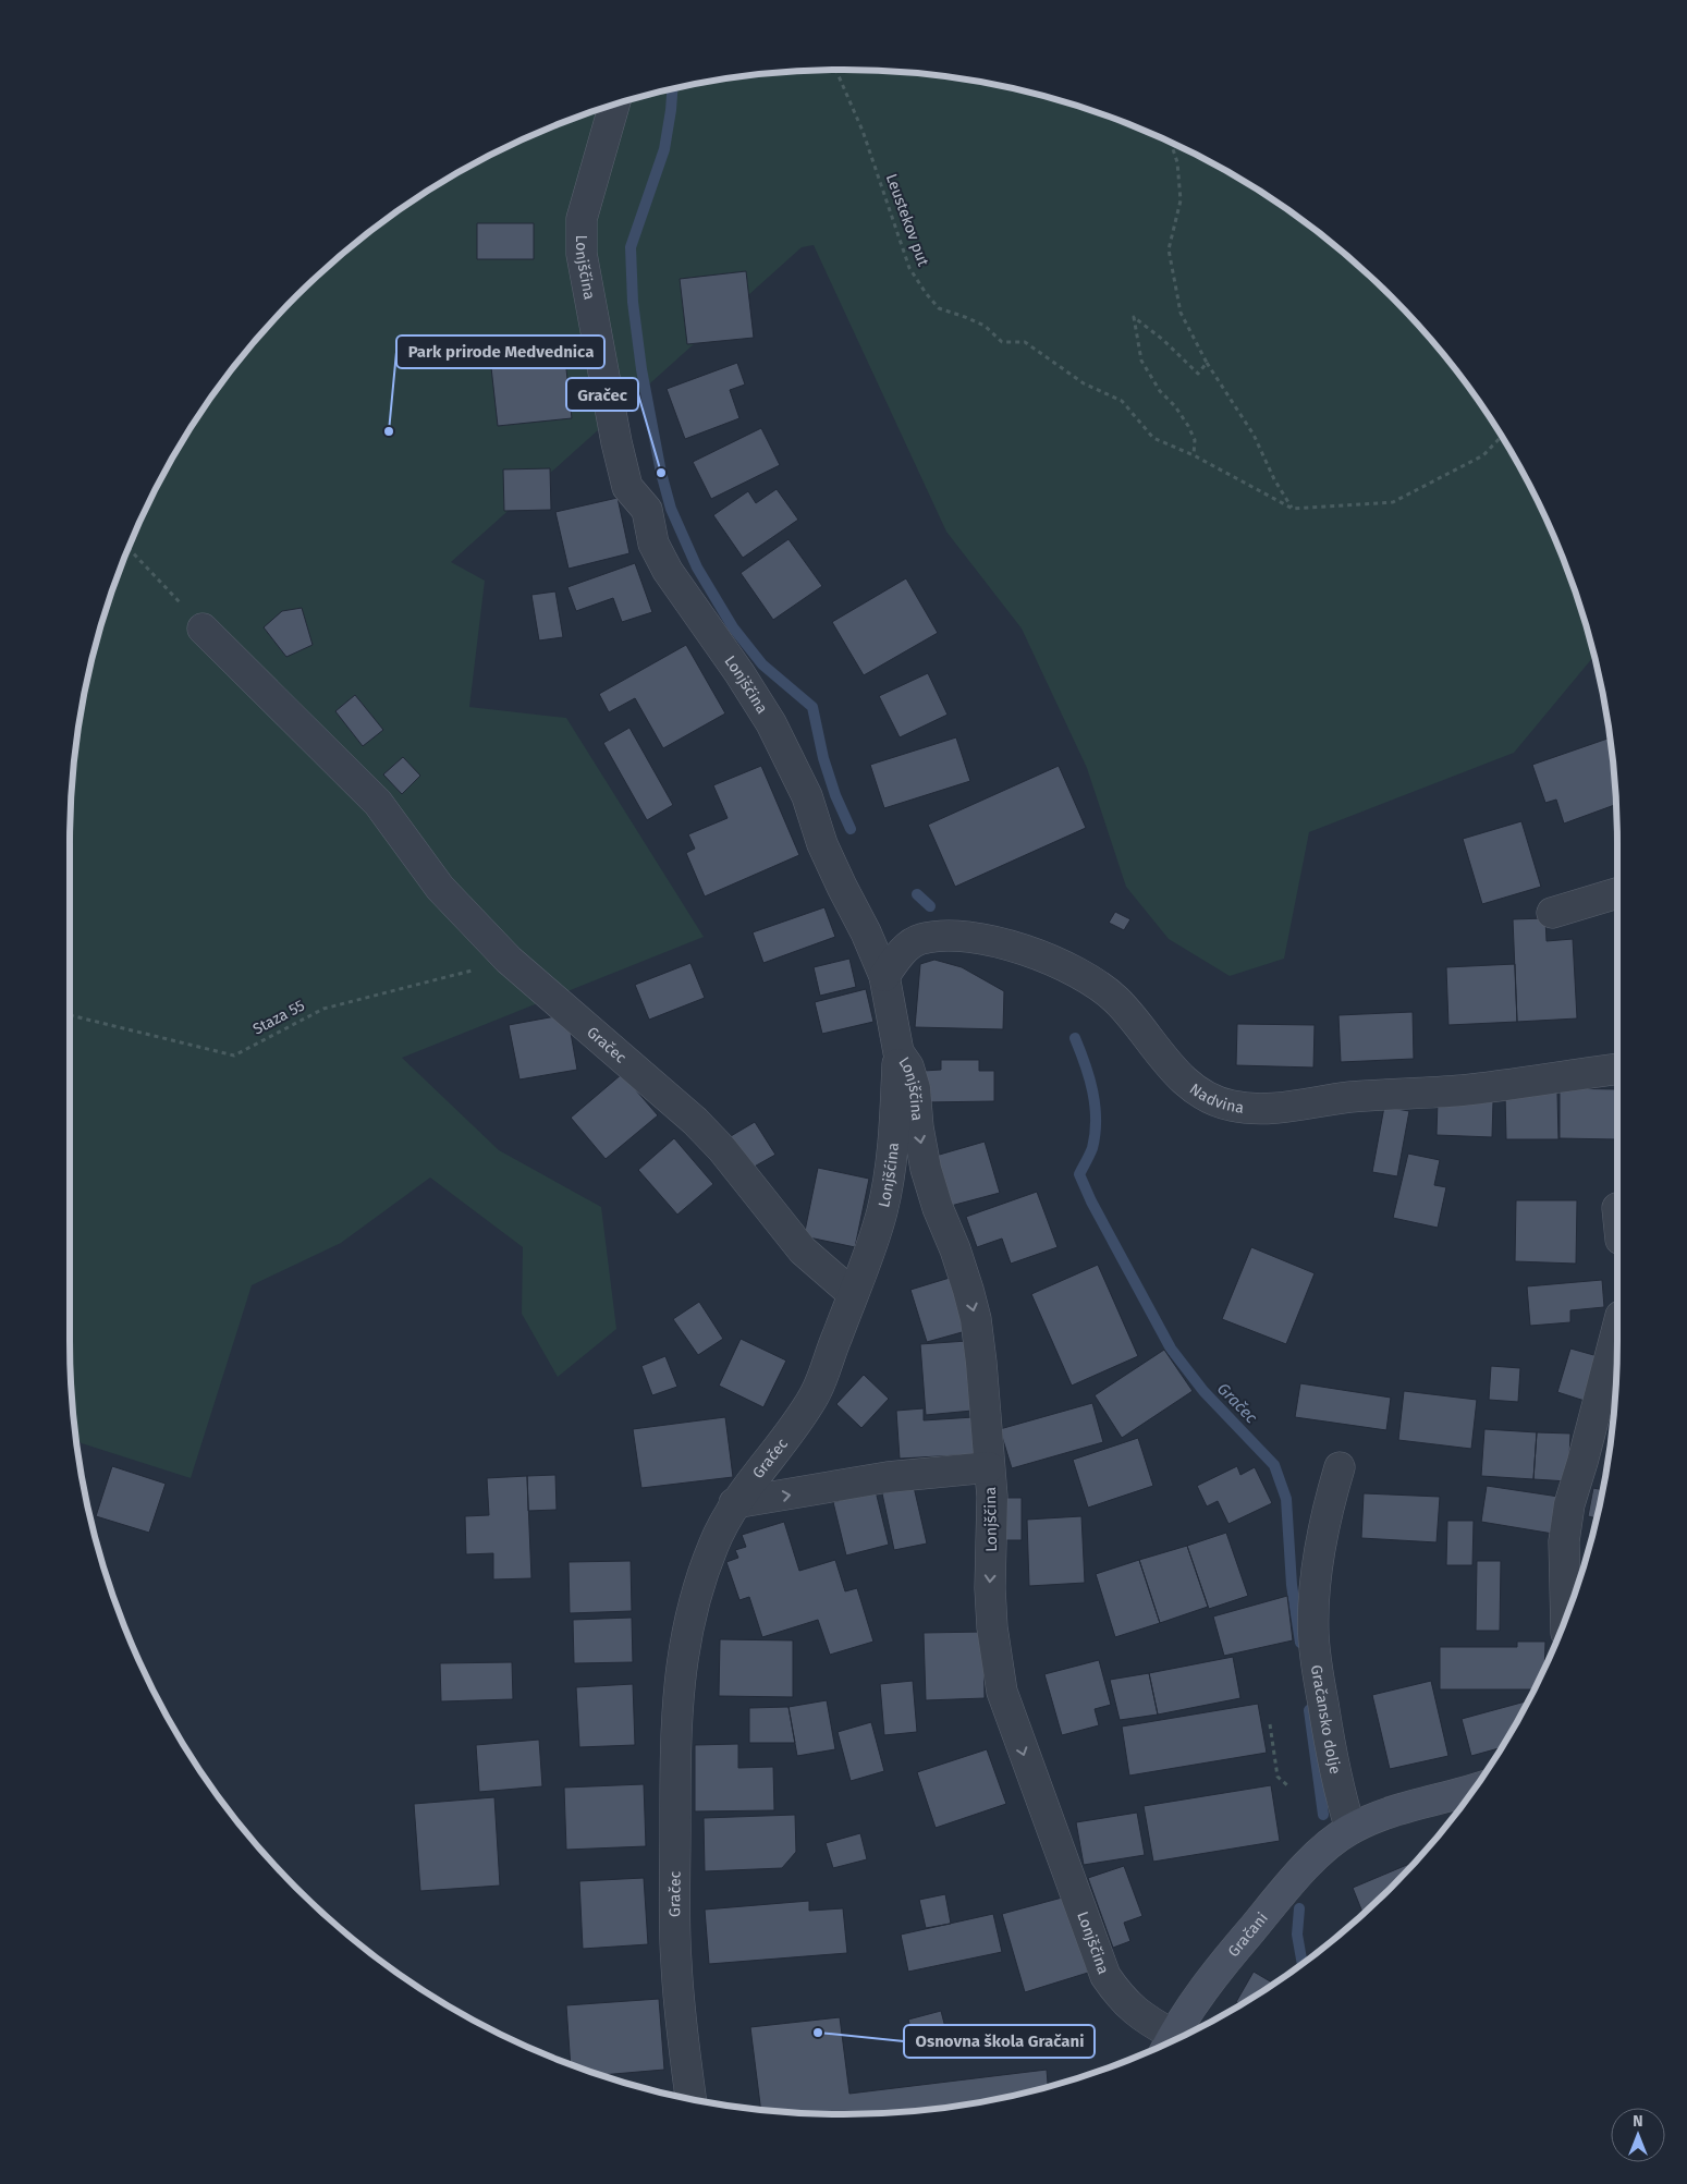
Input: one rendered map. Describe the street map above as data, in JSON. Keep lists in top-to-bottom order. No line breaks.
{"streets":{"street":["Lonjščina","Gračec","Nadvina","Lonjšćina","Gračansko dolje","Gračani"],"path":["Leustekov put","Staza 55"]},"crossings":[["Lonjščina","Nadvina"],["Lonjščina","Lonjšćina"],["Staza 55","Gračec"],["Gračec","Lonjšćina"],["Gračansko dolje","Gračani"]],"one_way":["Lonjščina"],"water":["Gračec"],"places":["Park prirode Medvednica","Gračec","Osnovna škola Gračani"],"north":"top"}
